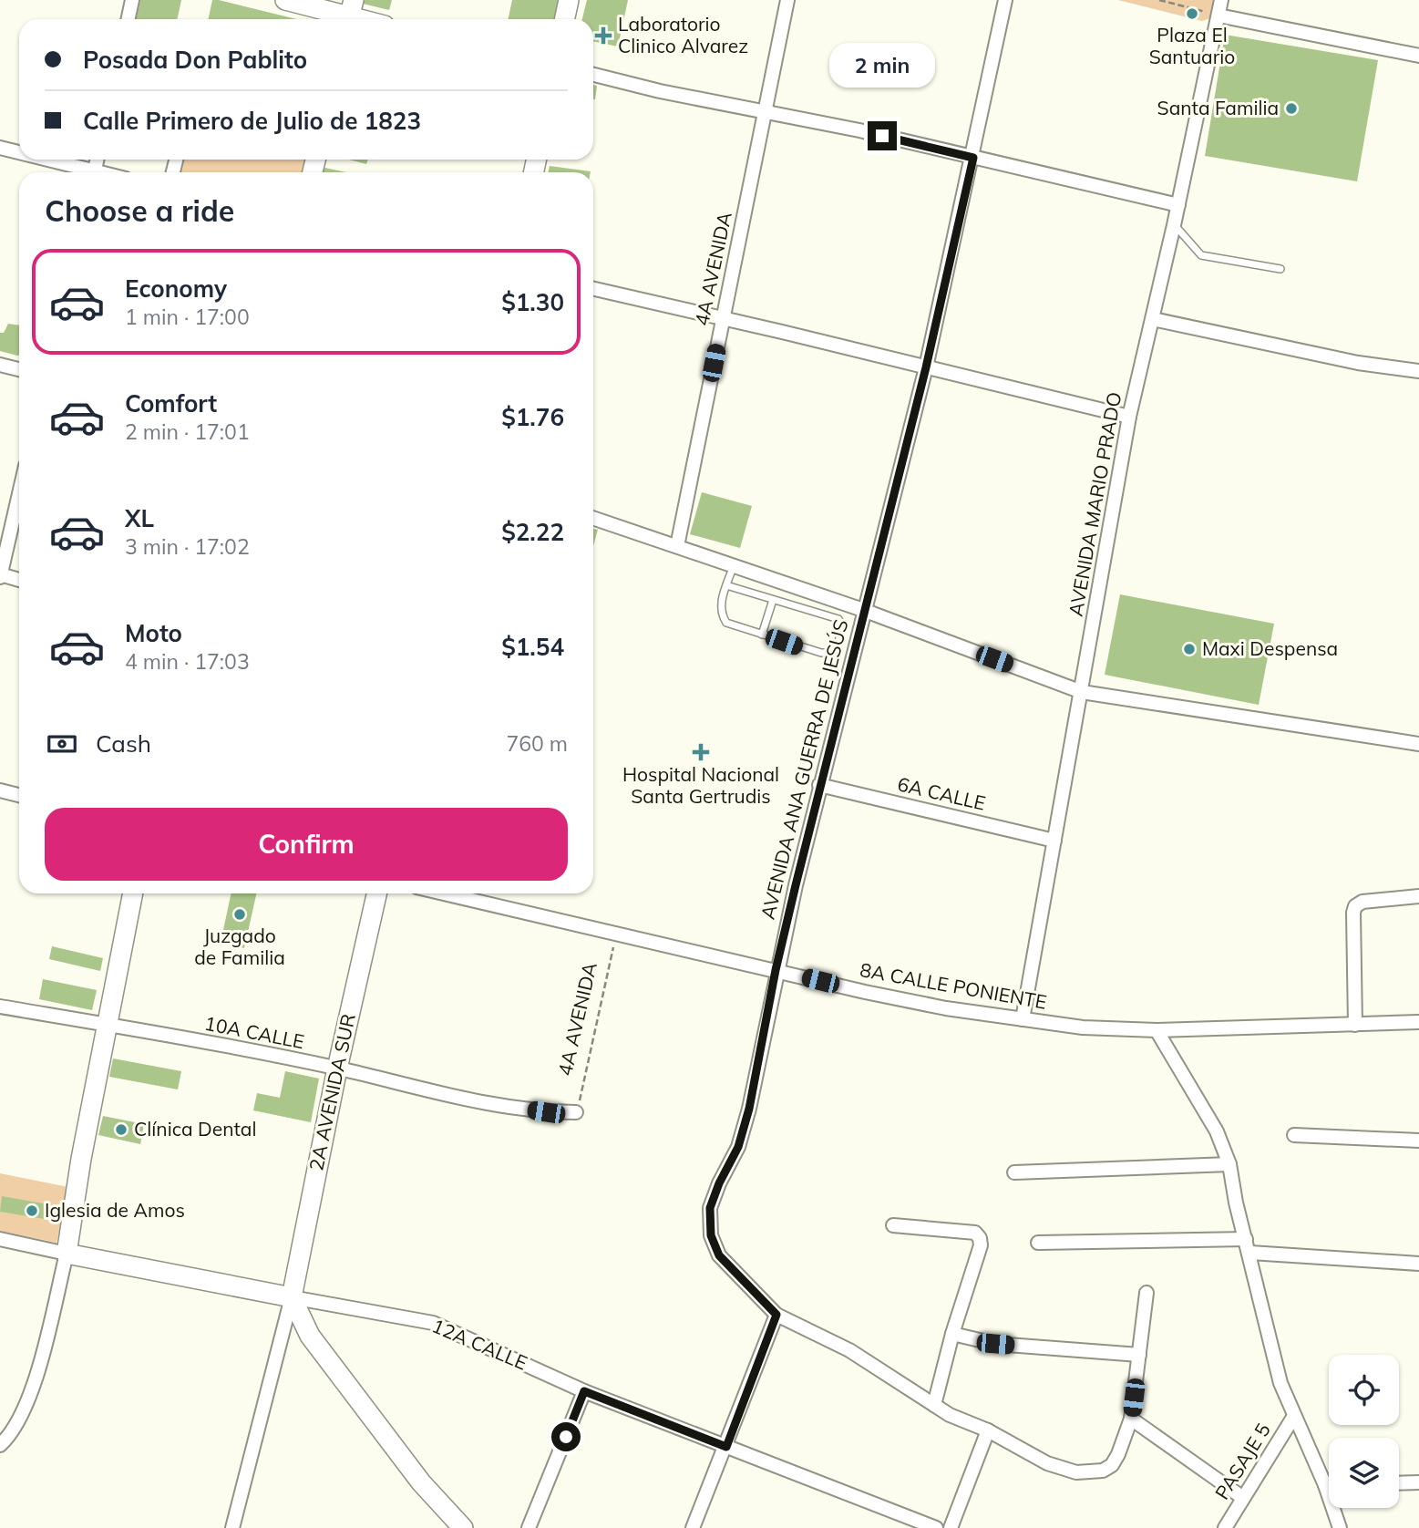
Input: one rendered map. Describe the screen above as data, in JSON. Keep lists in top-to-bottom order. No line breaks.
{"streets":{"main road":["2A AVENIDA SUR","12A CALLE"],"street":["4A AVENIDA","AVENIDA MARIO PRADO","AVENIDA ANA GUERRA DE JESÚS","6A CALLE","8A CALLE PONIENTE","10A CALLE","PASAJE 5"]},"crossings":[["4A AVENIDA","8A CALLE PONIENTE"],["4A AVENIDA","10A CALLE"],["AVENIDA MARIO PRADO","6A CALLE"],["AVENIDA MARIO PRADO","8A CALLE PONIENTE"],["AVENIDA ANA GUERRA DE JESÚS","6A CALLE"],["AVENIDA ANA GUERRA DE JESÚS","8A CALLE PONIENTE"],["10A CALLE","2A AVENIDA SUR"],["2A AVENIDA SUR","12A CALLE"]],"places":{"other":["Plaza El Santuario","Santa Familia","Maxi Despensa","Juzgado de Familia","Clínica Dental","Iglesia de Amos"],"health":["Laboratorio Clinico Alvarez","Hospital Nacional Santa Gertrudis"]},"page":{"banner":["Posada Don Pablito","Calle Primero de Julio de 1823"],"bubble":"2 min","heading":"Choose a ride","list":[{"name":"Economy","note":"1 min · 17:00","value":"$1.30"},{"name":"Comfort","note":"2 min · 17:01","value":"$1.76"},{"name":"XL","note":"3 min · 17:02","value":"$2.22"},{"name":"Moto","note":"4 min · 17:03","value":"$1.54"}],"pay":["Cash","760 m"],"buttons":"Confirm"}}
